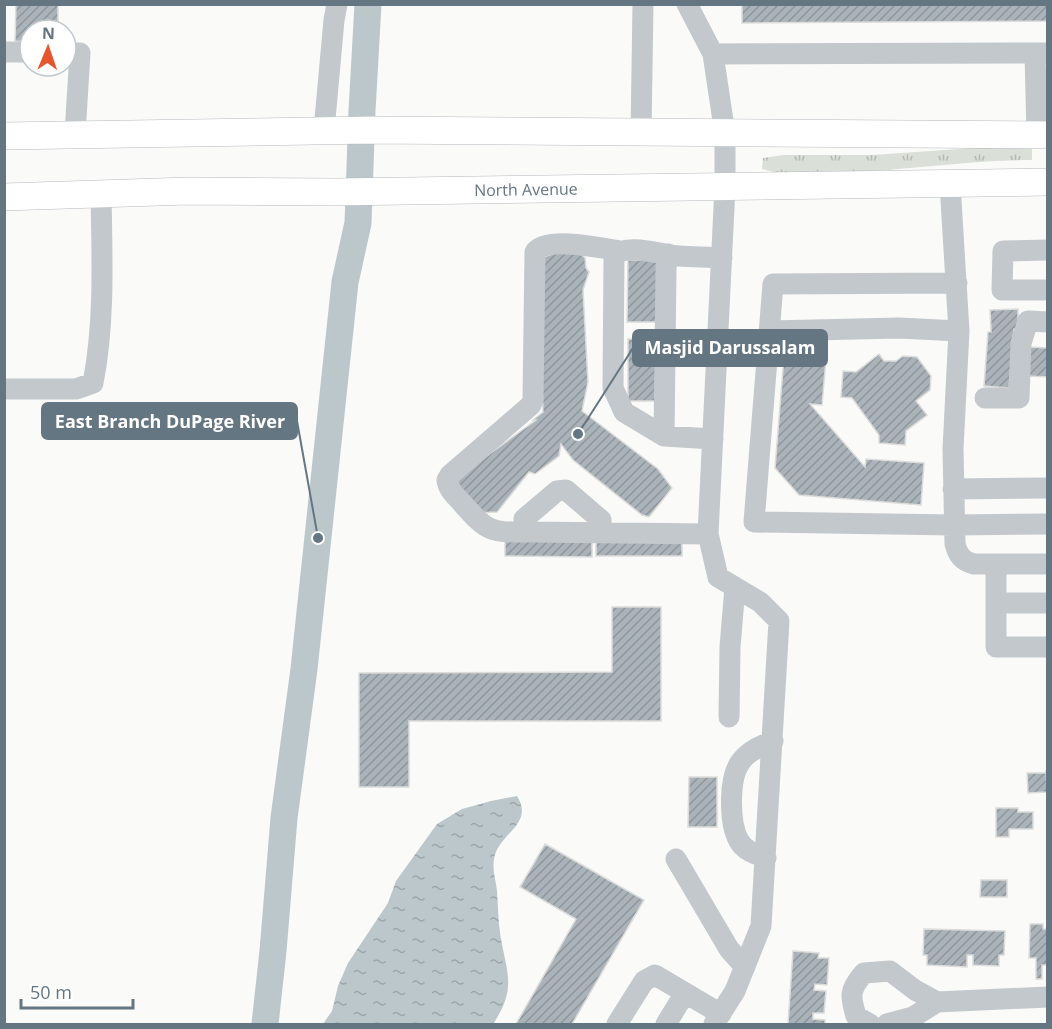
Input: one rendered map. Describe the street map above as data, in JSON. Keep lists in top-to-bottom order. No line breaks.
{"streets":{"main road":["North Avenue"]},"places":["Masjid Darussalam","East Branch DuPage River"],"scale_bar":"50 m","north":"top"}
